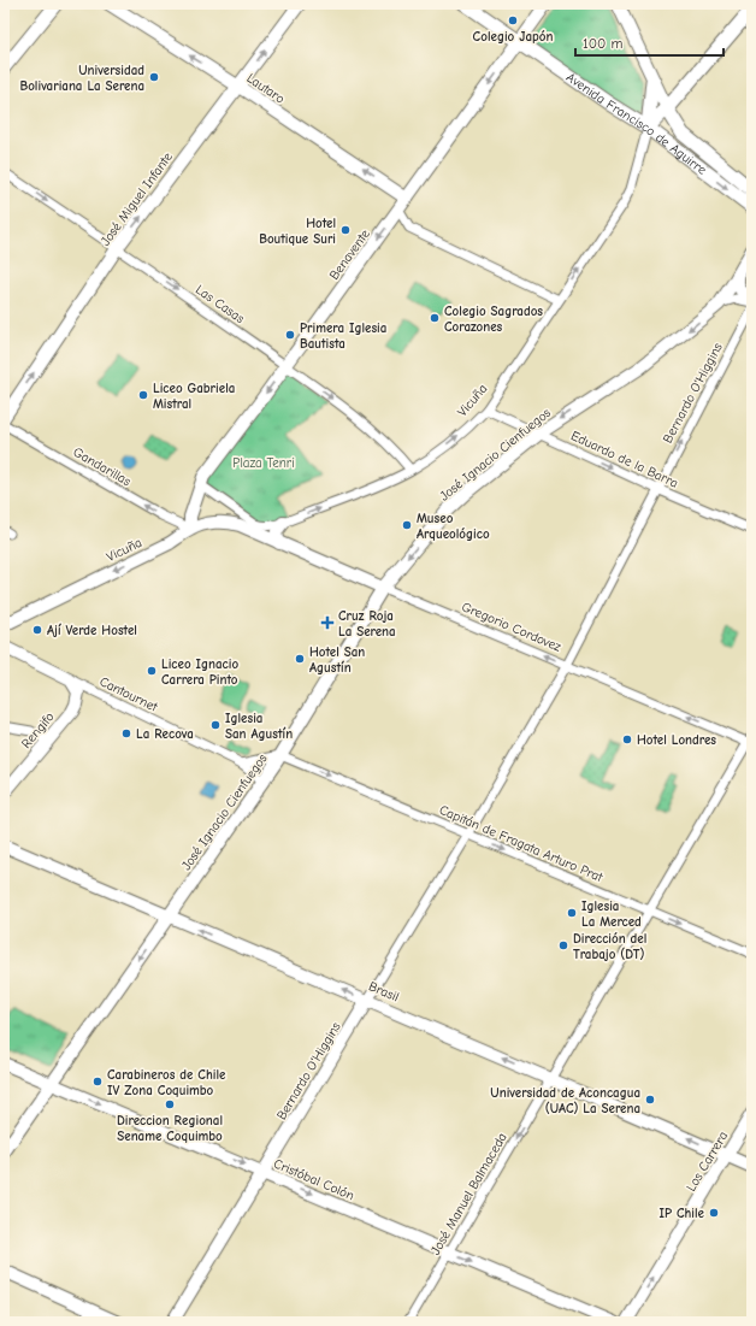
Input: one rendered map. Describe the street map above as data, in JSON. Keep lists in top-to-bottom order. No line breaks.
{"streets":{"main road":["Avenida Francisco de Aguirre"],"street":["Lautaro","José Miguel Infante","Benavente","Las Casas","Bernardo O'Higgins","Vicuña","José Ignacio Cienfuegos","Eduardo de la Barra","Gandarillas","Gregorio Cordovez","Cantournet","Rengifo","Capitán de Fragata Arturo Prat","Brasil","Los Carrera","Cristóbal Colón","José Manuel Balmaceda"]},"crossings":[["Lautaro","José Miguel Infante"],["Lautaro","Benavente"],["Avenida Francisco de Aguirre","Benavente"],["Avenida Francisco de Aguirre","Vicuña"],["José Miguel Infante","Las Casas"],["Benavente","Las Casas"],["Benavente","Vicuña"],["Benavente","Gandarillas"],["Las Casas","Vicuña"],["Bernardo O'Higgins","Eduardo de la Barra"],["Bernardo O'Higgins","Gregorio Cordovez"],["Bernardo O'Higgins","Capitán de Fragata Arturo Prat"],["Bernardo O'Higgins","Brasil"],["Bernardo O'Higgins","Cristóbal Colón"],["Vicuña","Eduardo de la Barra"],["Vicuña","Gandarillas"],["Vicuña","Gregorio Cordovez"],["José Ignacio Cienfuegos","Eduardo de la Barra"],["José Ignacio Cienfuegos","Gregorio Cordovez"],["José Ignacio Cienfuegos","Cantournet"],["José Ignacio Cienfuegos","Capitán de Fragata Arturo Prat"],["José Ignacio Cienfuegos","Brasil"],["José Ignacio Cienfuegos","Cristóbal Colón"],["Cantournet","Rengifo"],["Capitán de Fragata Arturo Prat","José Manuel Balmaceda"],["Brasil","Los Carrera"],["Brasil","José Manuel Balmaceda"],["Cristóbal Colón","José Manuel Balmaceda"]],"one_way":["Lautaro","José Miguel Infante","Benavente","Las Casas","José Ignacio Cienfuegos","Eduardo de la Barra","Gandarillas","Gregorio Cordovez","Capitán de Fragata Arturo Prat","Brasil","Los Carrera","Cristóbal Colón","José Manuel Balmaceda"],"parks":["Plaza Tenri"],"places":{"other":["Colegio Japón","Universidad Bolivariana La Serena","Hotel Boutique Suri","Colegio Sagrados Corazones","Primera Iglesia Bautista","Liceo Gabriela Mistral","Museo Arqueológico","Ají Verde Hostel","Hotel San Agustín","Liceo Ignacio Carrera Pinto","Iglesia San Agustín","La Recova","Hotel Londres","Iglesia La Merced","Dirección del Trabajo (DT)","Carabineros de Chile IV Zona Coquimbo","Universidad de Aconcagua (UAC) La Serena","Direccion Regional Sename Coquimbo","IP Chile"],"health":["Cruz Roja La Serena"]},"scale_bar":"100 m"}
